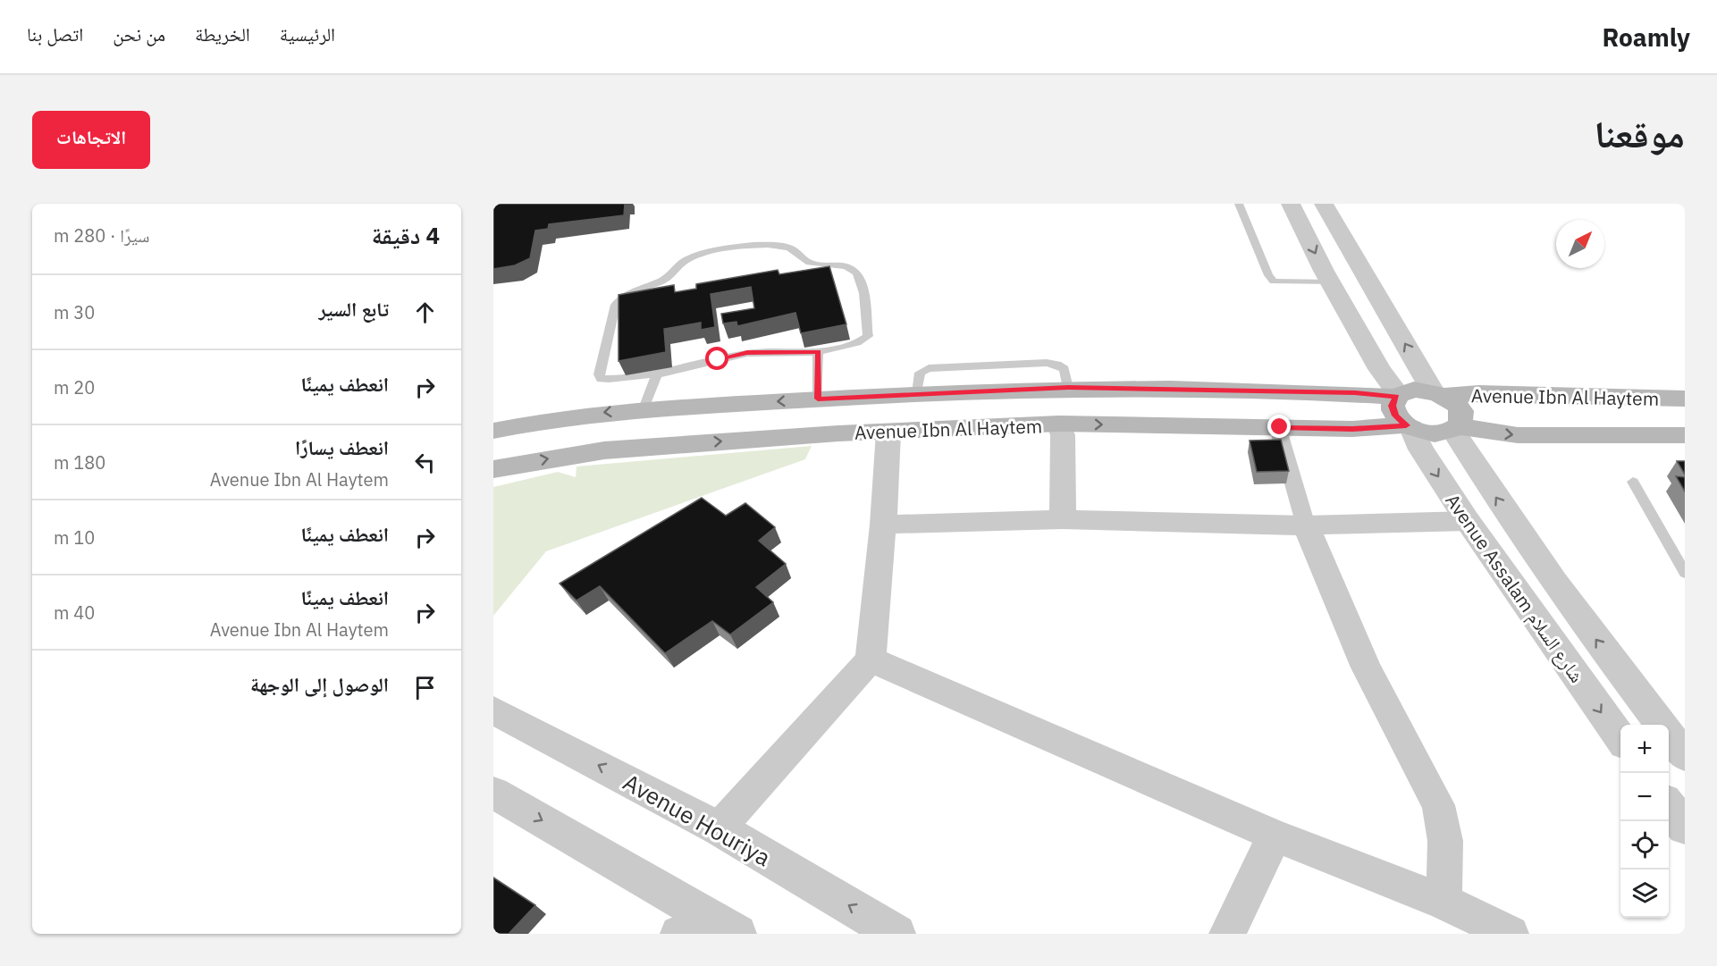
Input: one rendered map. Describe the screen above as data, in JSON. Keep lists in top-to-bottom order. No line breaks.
{"streets":{"main road":["Avenue Ibn Al Haytem"],"street":["Avenue Assalam شارع السلام","Avenue Houriya"]},"crossings":[["Avenue Ibn Al Haytem","Avenue Assalam شارع السلام"]],"north":"top right","page":{"header":"Roamly","nav":["الرئيسية","الخريطة","من نحن","اتصل بنا"],"title":"موقعنا","buttons":"الاتجاهات","heading":["4 دقيقة","سيرًا · 280 m"],"list":[["تابع السير","30 m"],["انعطف يمينًا","20 m"],["انعطف يسارًا","Avenue Ibn Al Haytem","180 m"],["انعطف يمينًا","10 m"],["انعطف يمينًا","Avenue Ibn Al Haytem","40 m"],"الوصول إلى الوجهة"],"map_buttons":["+","−"]}}
